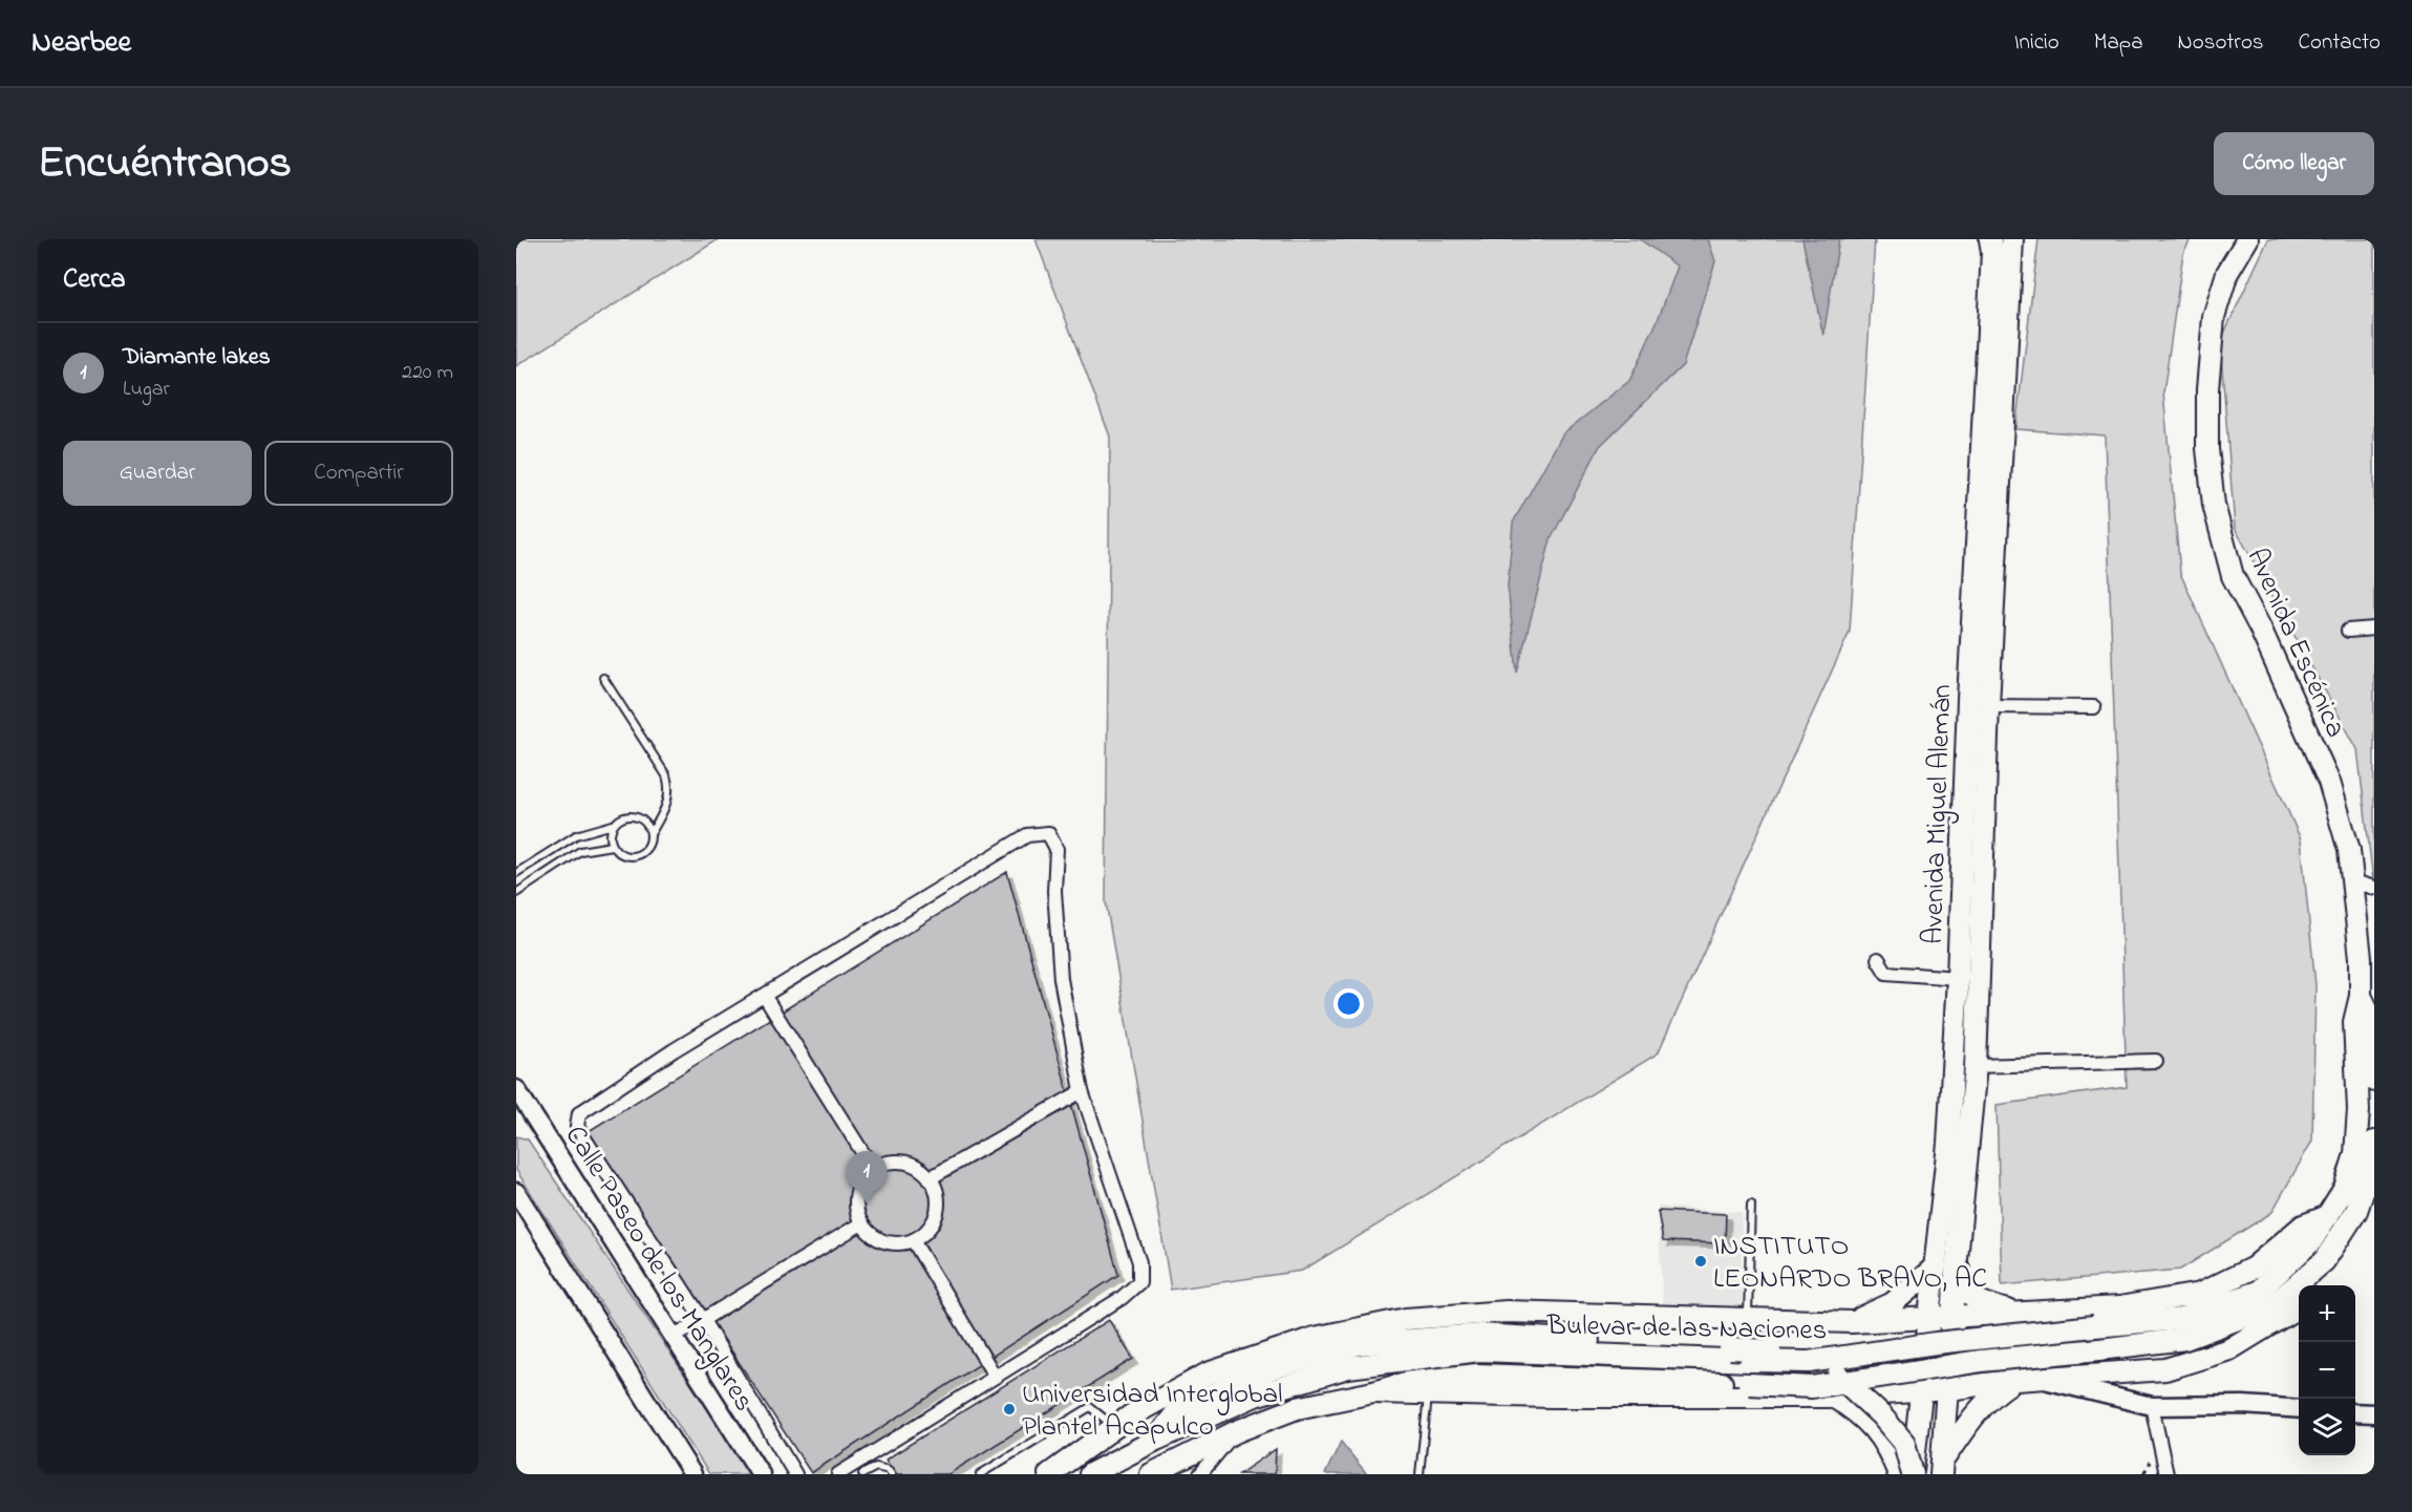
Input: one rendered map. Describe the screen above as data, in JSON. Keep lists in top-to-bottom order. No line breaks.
{"streets":{"main road":["Avenida Escénica","Avenida Miguel Alemán","Calle Paseo de los Manglares","Bulevar de las Naciones"]},"crossings":[["Avenida Escénica","Bulevar de las Naciones"]],"places":["INSTITUTO LEONARDO BRAVO, AC","Universidad Interglobal Plantel Acapulco"],"page":{"header":"Nearbee","nav":["Inicio","Mapa","Nosotros","Contacto"],"title":"Encuéntranos","buttons":["Cómo llegar",["Guardar","Compartir"]],"heading":"Cerca","list":[{"mark":"1","name":"Diamante lakes","note":"Lugar","value":"220 m"}],"pins":"1","map_buttons":["+","−"]}}
